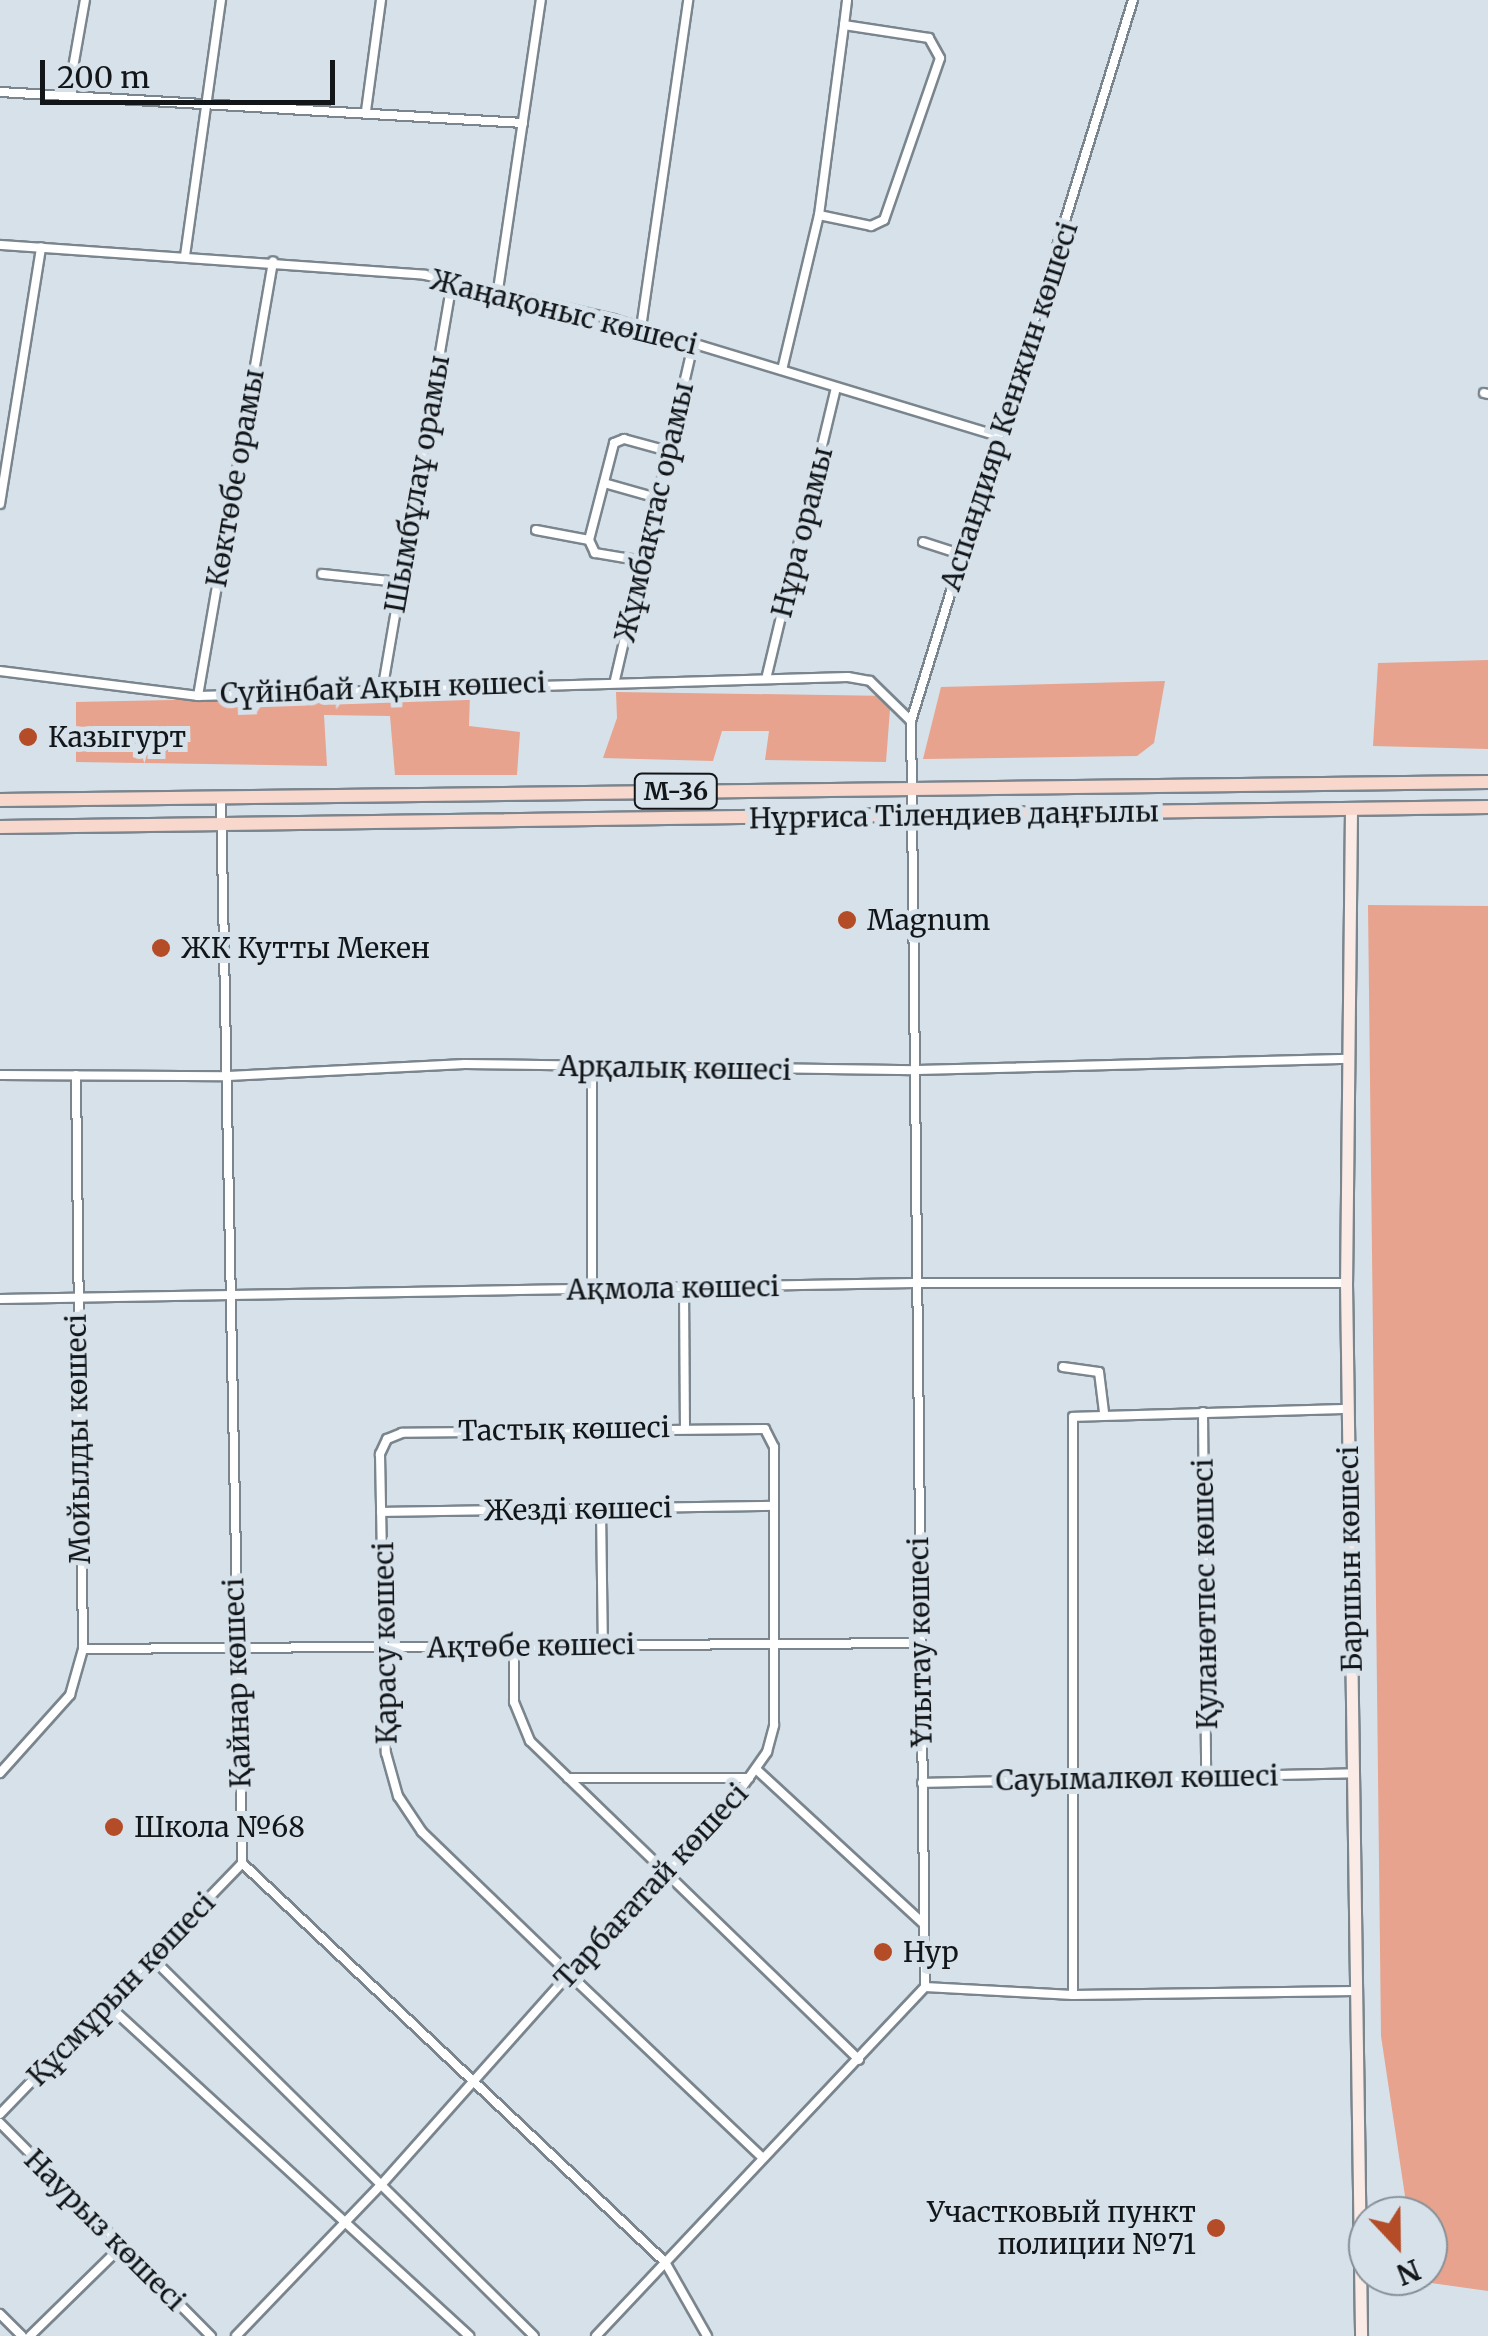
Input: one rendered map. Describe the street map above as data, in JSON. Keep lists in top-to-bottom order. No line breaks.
{"streets":{"main road":["M-36","Нұрғиса Тілендиев даңғылы"],"street":["Жаңақоныс көшесі","Аспандияр Кенжин көшесі","Көктөбе орамы","Шымбұлаұ орамы","Жұмбақтас орамы","Нұра орамы","Сүйінбай Ақын көшесі","Арқалық көшесі","Ақмола көшесі","Тастық көшесі","Мойылды көшесі","Жезді көшесі","Баршын көшесі","Қуланөтпес көшесі","Ұлытау көшесі","Қарасу көшесі","Ақтөбе көшесі","Қайнар көшесі","Сауымалкөл көшесі","Тарбағатай көшесі","Құсмұрын көшесі","Наурыз көшесі"]},"crossings":[["Жаңақоныс көшесі","Аспандияр Кенжин көшесі"],["Жаңақоныс көшесі","Көктөбе орамы"],["Жаңақоныс көшесі","Шымбұлаұ орамы"],["Жаңақоныс көшесі","Жұмбақтас орамы"],["Жаңақоныс көшесі","Нұра орамы"],["Аспандияр Кенжин көшесі","Сүйінбай Ақын көшесі"],["Аспандияр Кенжин көшесі","Нұрғиса Тілендиев даңғылы"],["Аспандияр Кенжин көшесі","Ұлытау көшесі"],["Көктөбе орамы","Сүйінбай Ақын көшесі"],["Шымбұлаұ орамы","Сүйінбай Ақын көшесі"],["Жұмбақтас орамы","Сүйінбай Ақын көшесі"],["Нұра орамы","Сүйінбай Ақын көшесі"],["Нұрғиса Тілендиев даңғылы","Баршын көшесі"],["Нұрғиса Тілендиев даңғылы","Ұлытау көшесі"],["Нұрғиса Тілендиев даңғылы","Қайнар көшесі"],["Арқалық көшесі","Мойылды көшесі"],["Арқалық көшесі","Баршын көшесі"],["Арқалық көшесі","Ұлытау көшесі"],["Арқалық көшесі","Қайнар көшесі"],["Ақмола көшесі","Мойылды көшесі"],["Ақмола көшесі","Баршын көшесі"],["Ақмола көшесі","Ұлытау көшесі"],["Ақмола көшесі","Қайнар көшесі"],["Тастық көшесі","Қарасу көшесі"],["Тастық көшесі","Тарбағатай көшесі"],["Мойылды көшесі","Ақтөбе көшесі"],["Жезді көшесі","Қарасу көшесі"],["Жезді көшесі","Тарбағатай көшесі"],["Баршын көшесі","Сауымалкөл көшесі"],["Қуланөтпес көшесі","Сауымалкөл көшесі"],["Ұлытау көшесі","Ақтөбе көшесі"],["Ұлытау көшесі","Сауымалкөл көшесі"],["Қарасу көшесі","Ақтөбе көшесі"],["Қарасу көшесі","Тарбағатай көшесі"],["Ақтөбе көшесі","Қайнар көшесі"],["Ақтөбе көшесі","Тарбағатай көшесі"],["Қайнар көшесі","Құсмұрын көшесі"]],"places":["Казыгурт","Magnum","ЖК Кутты Мекен","Школа №68","Нур","Участковый пункт полиции №71"],"scale_bar":"200 m","north":"bottom"}
